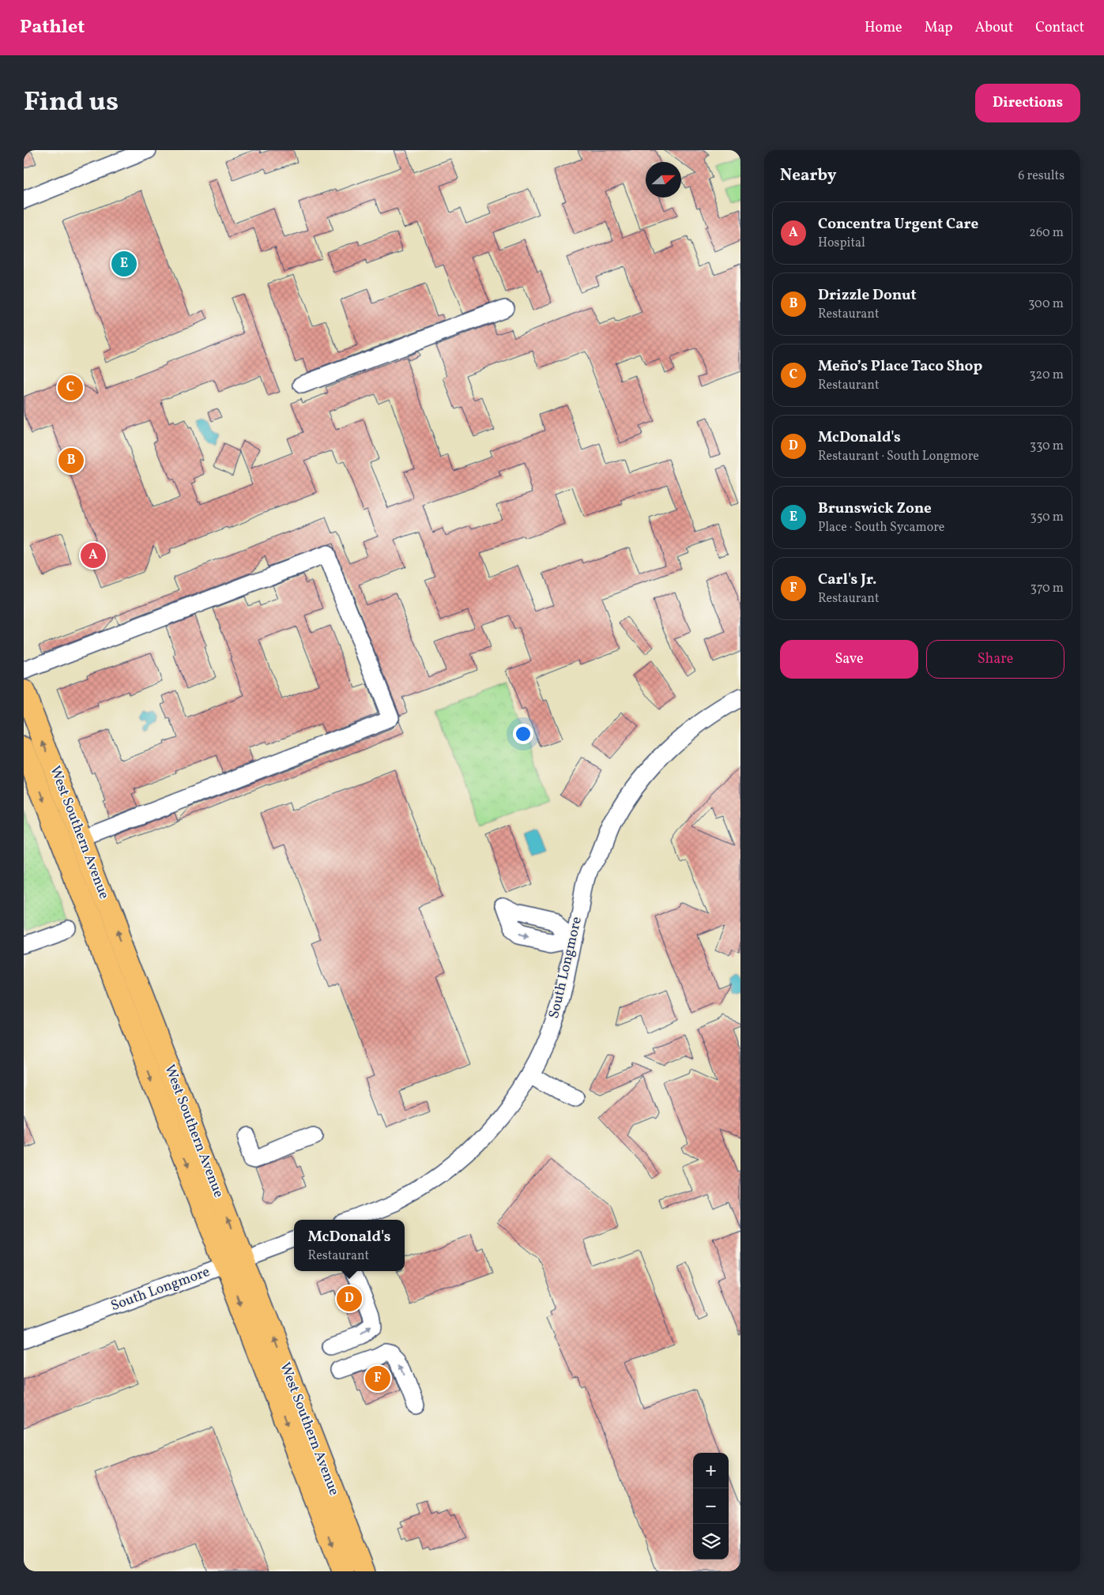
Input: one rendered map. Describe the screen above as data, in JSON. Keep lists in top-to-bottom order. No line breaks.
{"streets":{"main road":["West Southern Avenue"],"street":["South Longmore"]},"crossings":[["West Southern Avenue","South Longmore"]],"north":"right","page":{"header":"Pathlet","nav":["Home","Map","About","Contact"],"title":"Find us","buttons":["Directions",["Save","Share"]],"heading":["Nearby","6 results"],"list":[{"mark":"A","name":"Concentra Urgent Care","note":"Hospital","value":"260 m"},{"mark":"B","name":"Drizzle Donut","note":"Restaurant","value":"300 m"},{"mark":"C","name":"Meño’s Place Taco Shop","note":"Restaurant","value":"320 m"},{"mark":"D","name":"McDonald's","note":"Restaurant · South Longmore","value":"330 m"},{"mark":"E","name":"Brunswick Zone","note":"Place · South Sycamore","value":"350 m"},{"mark":"F","name":"Carl's Jr.","note":"Restaurant","value":"370 m"}],"pins":["E","C","B","A","D","F"],"popup":["McDonald's","Restaurant"],"map_buttons":["+","−"]}}
